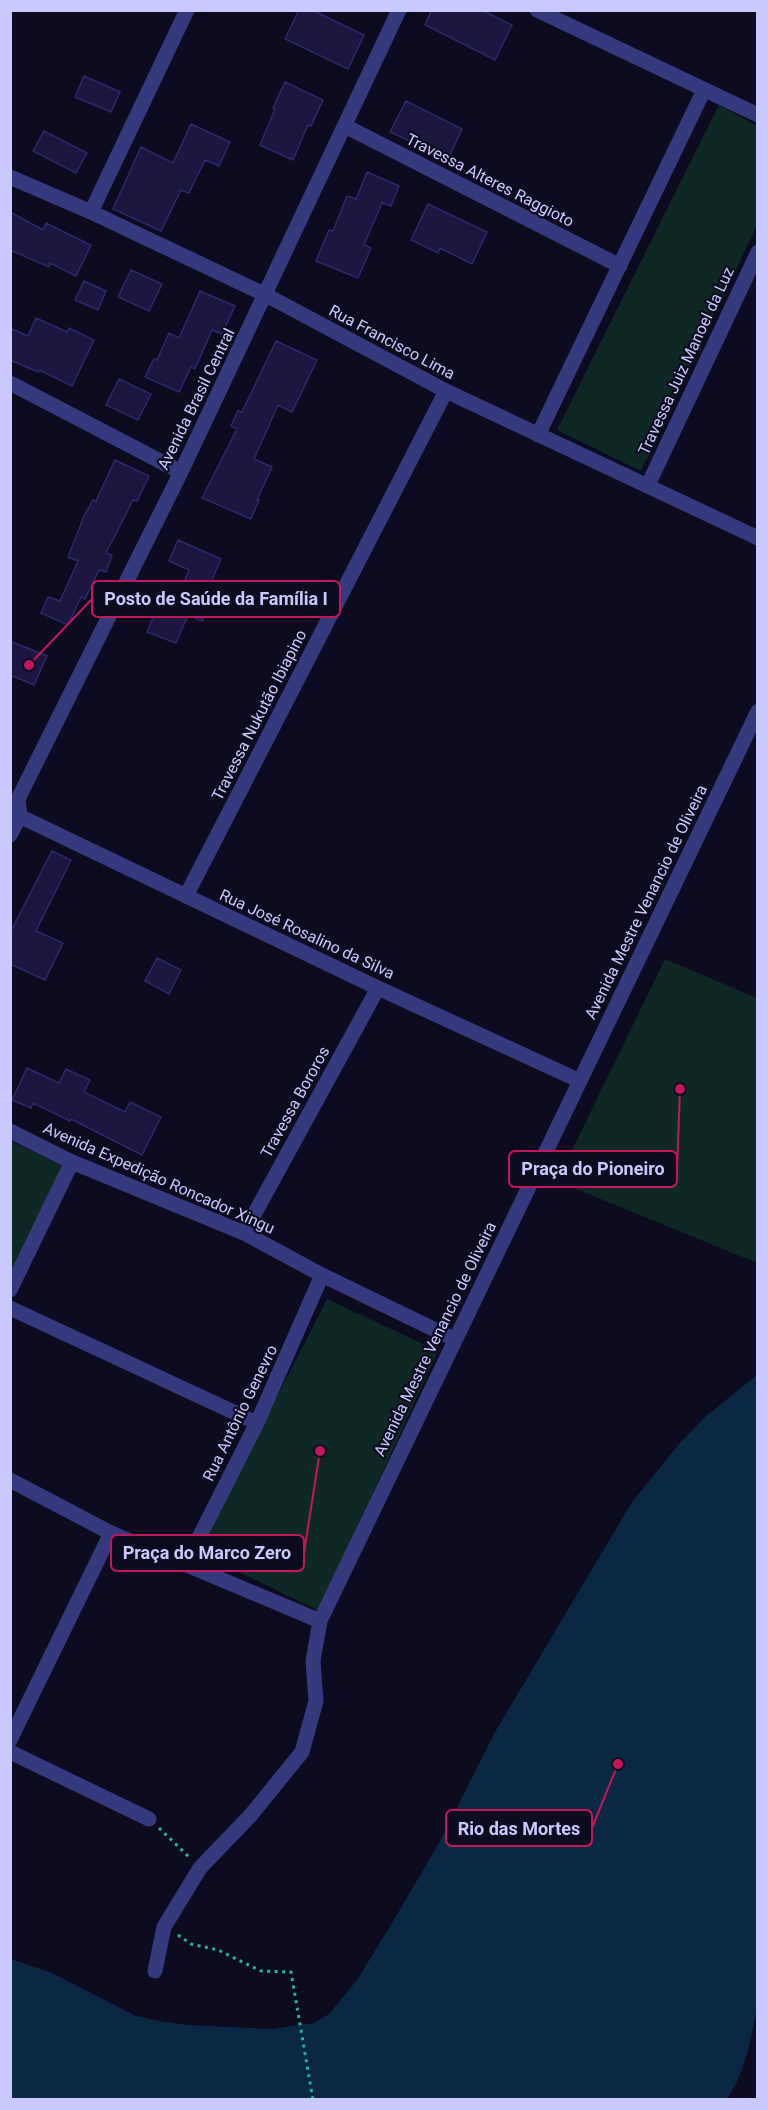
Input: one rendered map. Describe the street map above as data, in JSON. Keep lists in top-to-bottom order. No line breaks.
{"streets":{"street":["Travessa Alteres Raggioto","Rua Francisco Lima","Travessa Juiz Manoel da Luz","Avenida Brasil Central","Travessa Nukutão Ibiapino","Avenida Mestre Venancio de Oliveira","Rua José Rosalino da Silva","Travessa Bororos","Avenida Expedição Roncador Xingu","Rua Antônio Genevro"]},"crossings":[["Travessa Alteres Raggioto","Avenida Brasil Central"],["Rua Francisco Lima","Travessa Juiz Manoel da Luz"],["Rua Francisco Lima","Avenida Brasil Central"],["Rua Francisco Lima","Travessa Nukutão Ibiapino"],["Avenida Brasil Central","Rua José Rosalino da Silva"],["Travessa Nukutão Ibiapino","Rua José Rosalino da Silva"],["Avenida Mestre Venancio de Oliveira","Rua José Rosalino da Silva"],["Avenida Mestre Venancio de Oliveira","Avenida Expedição Roncador Xingu"],["Rua José Rosalino da Silva","Travessa Bororos"],["Travessa Bororos","Avenida Expedição Roncador Xingu"],["Avenida Expedição Roncador Xingu","Rua Antônio Genevro"]],"places":["Posto de Saúde da Família I","Praça do Pioneiro","Praça do Marco Zero","Rio das Mortes"]}
